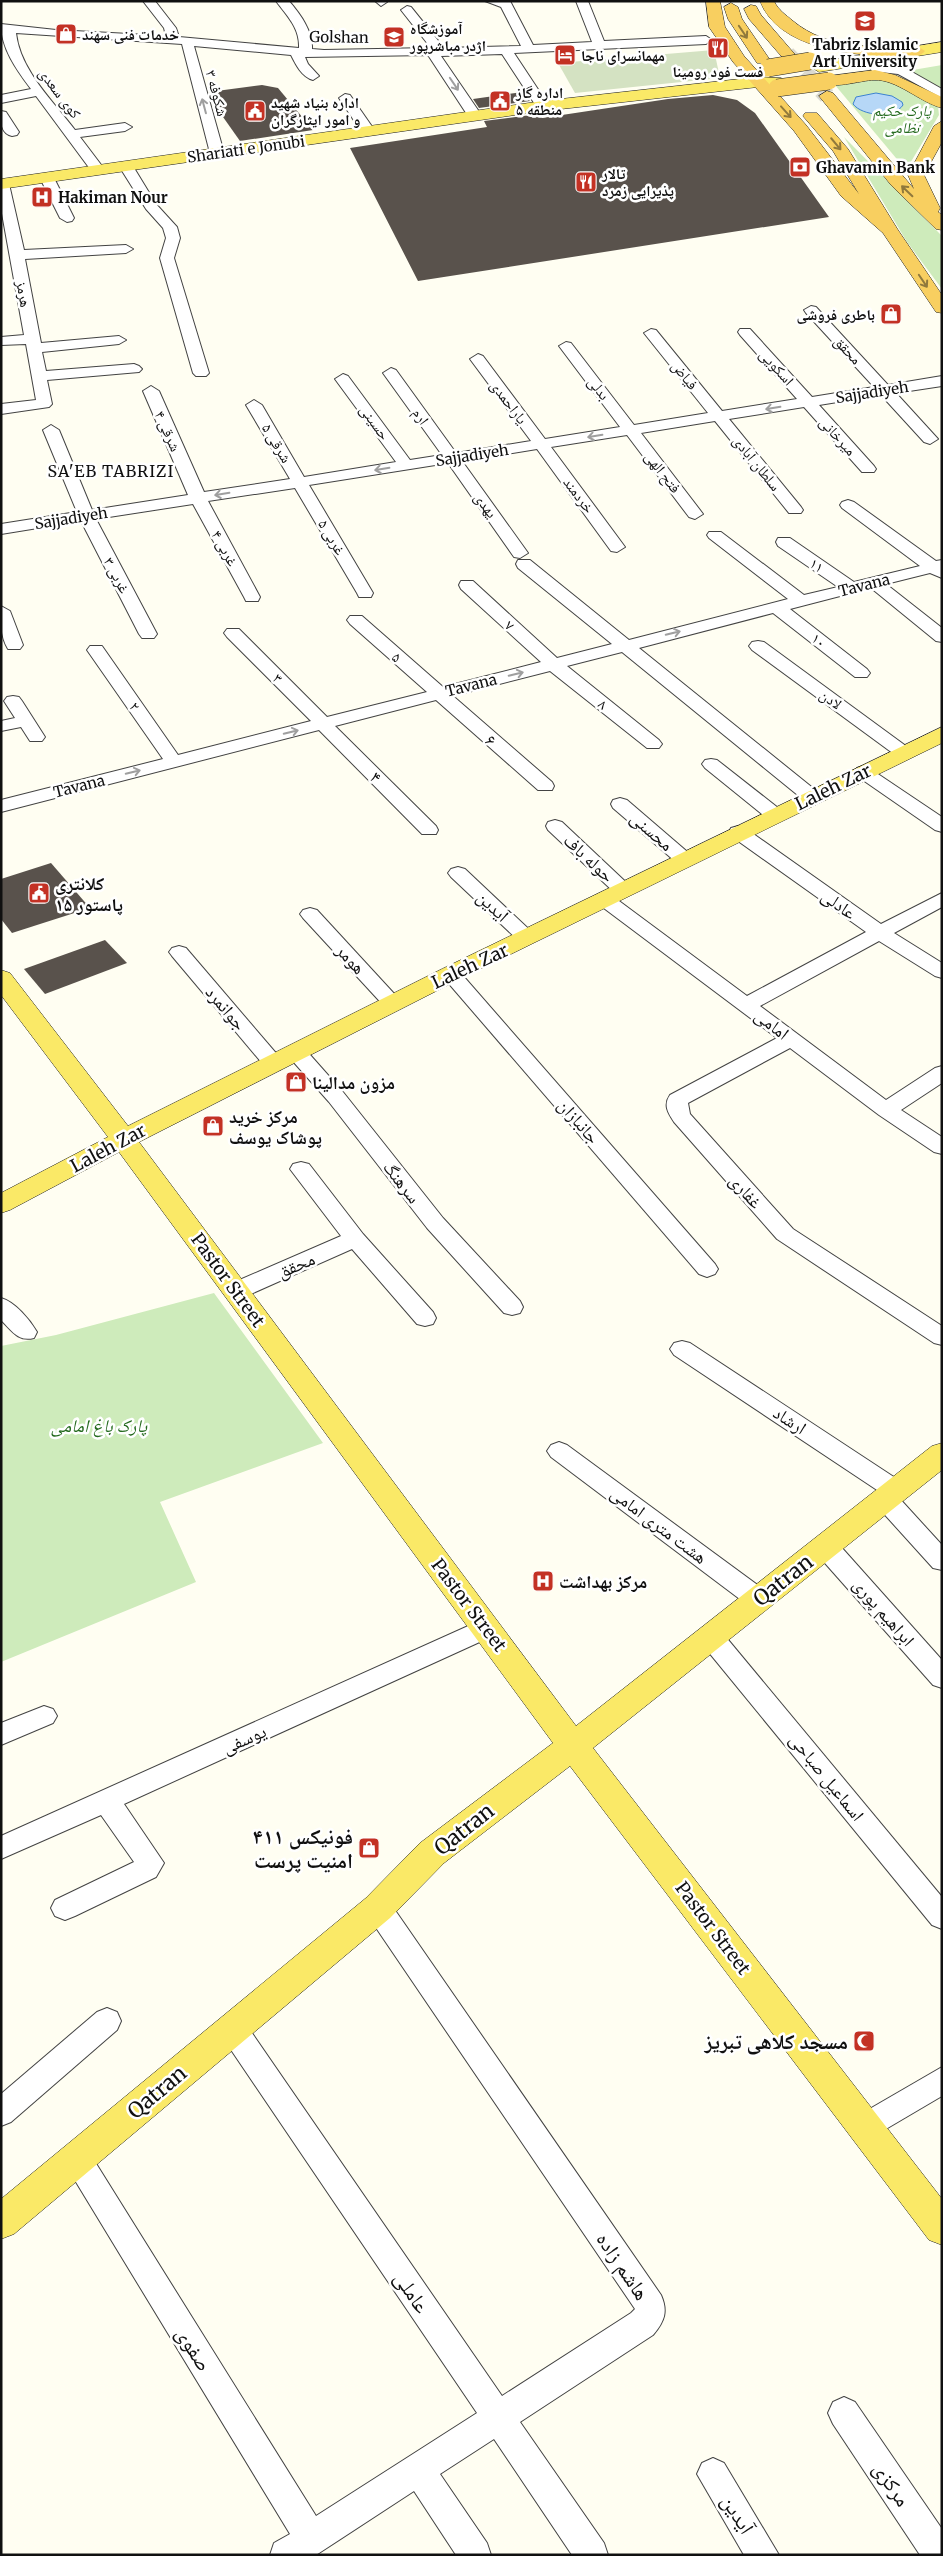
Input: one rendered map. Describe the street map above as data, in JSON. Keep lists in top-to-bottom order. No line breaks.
{"streets":{"main road":["Shariati e Jonubi","Laleh Zar","Pastor Street","Qatran"],"street":["Golshan","کوی سعدی","شکوفه ۳","هرمز","محقق","اسکویی","فیاض","بدلی","Sajjadiyeh","یاراحمدی","ارم","حسینی","۴ شرقی","میرخانی","۵ شرقی","سلطان آبادی","فتح الهی","خردمند","یهدی","۵ غربی","۴ غربی","۱۱","۳ غربی","Tavana","۷","۱۰","۵","۳","لادن","۸","۲","۶","۴","محسنی","حوله باف","عادلی","آیدین","هومر","جوانمرد","امامی","جانبازان","سرهنگ","غفاری","ارشاد","هشت متری امامی","ابراهیم پوری","یوسفی","اسماعیل صباحی","هاشم زاده","عاملی","صفوی","مرکزی"]},"crossings":[["Golshan","کوی سعدی"],["Golshan","شکوفه ۳"],["کوی سعدی","Shariati e Jonubi"],["شکوفه ۳","Shariati e Jonubi"],["Shariati e Jonubi","هرمز"],["محقق","Sajjadiyeh"],["محقق","Pastor Street"],["اسکویی","Sajjadiyeh"],["اسکویی","میرخانی"],["فیاض","Sajjadiyeh"],["فیاض","سلطان آبادی"],["بدلی","Sajjadiyeh"],["بدلی","فتح الهی"],["Sajjadiyeh","یاراحمدی"],["Sajjadiyeh","ارم"],["Sajjadiyeh","حسینی"],["Sajjadiyeh","۴ شرقی"],["Sajjadiyeh","میرخانی"],["Sajjadiyeh","۵ شرقی"],["Sajjadiyeh","سلطان آبادی"],["Sajjadiyeh","فتح الهی"],["Sajjadiyeh","خردمند"],["Sajjadiyeh","یهدی"],["Sajjadiyeh","۵ غربی"],["Sajjadiyeh","۴ غربی"],["Sajjadiyeh","۳ غربی"],["یاراحمدی","خردمند"],["ارم","یهدی"],["۴ شرقی","۴ غربی"],["۵ شرقی","۵ غربی"],["یهدی","Tavana"],["یهدی","Laleh Zar"],["۱۱","Tavana"],["Tavana","۷"],["Tavana","۱۰"],["Tavana","۵"],["Tavana","۳"],["Tavana","۸"],["Tavana","۲"],["Tavana","۶"],["Tavana","۴"],["۷","۸"],["۵","۶"],["۳","۴"],["لادن","Laleh Zar"],["Laleh Zar","محسنی"],["Laleh Zar","حوله باف"],["Laleh Zar","عادلی"],["Laleh Zar","آیدین"],["Laleh Zar","هومر"],["Laleh Zar","جوانمرد"],["Laleh Zar","امامی"],["Laleh Zar","جانبازان"],["Laleh Zar","سرهنگ"],["Laleh Zar","Pastor Street"],["حوله باف","امامی"],["امامی","غفاری"],["Pastor Street","Qatran"],["Pastor Street","یوسفی"],["ارشاد","Qatran"],["هشت متری امامی","Qatran"],["Qatran","ابراهیم پوری"],["Qatran","اسماعیل صباحی"],["Qatran","هاشم زاده"],["Qatran","عاملی"],["Qatran","صفوی"],["هاشم زاده","عاملی"],["هاشم زاده","صفوی"]],"one_way":["Sajjadiyeh","Tavana"],"districts":["SA'EB TABRIZI"],"parks":["پارک حکیم نظامی","پارک باغ امامی"],"places":{"school or university":["Tabriz Islamic Art University","آموزشگاه اژدر مباشرپور"],"shop":["خدمات فنی سهند","باطری فروشی","مزون مدالینا","مرکز خرید پوشاک یوسف","فونیکس ۴۱۱ امنیت پرست"],"restaurant":["فست فود رومینا","تالار پذیرایی زمرد"],"hotel":["مهمانسرای ناجا"],"public building":["اداره گاز منطقه ۵","اداره بنیاد شهید و امور ایثارگران","کلانتری ۱۵ پاستور"],"bank":["Ghavamin Bank"],"hospital":["Hakiman Nour","مرکز بهداشت"],"mosque":["مسجد کلاهی تبریز"]}}
